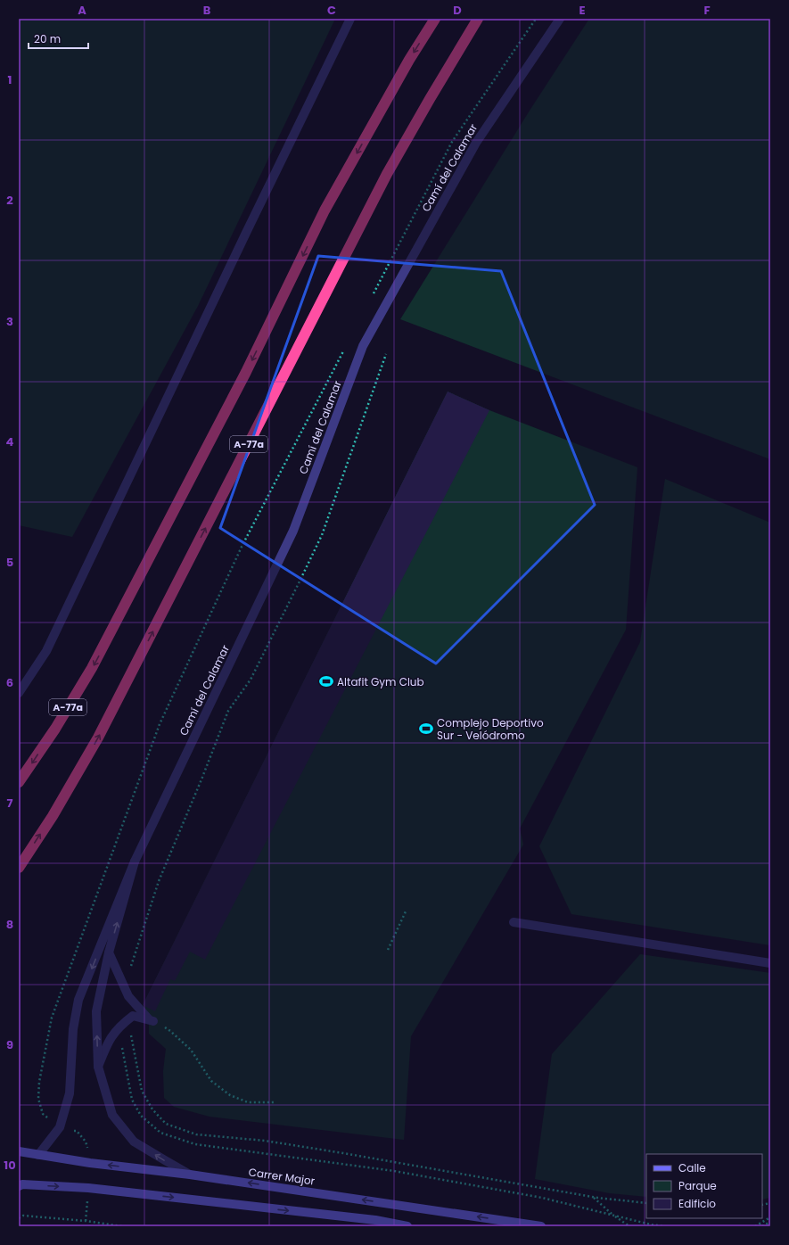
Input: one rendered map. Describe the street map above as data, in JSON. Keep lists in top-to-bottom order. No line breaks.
{"streets":{"highway":["A-77a"],"main road":["Carrer Major"],"street":["Camí del Calamar"]},"places":{"sports":["Altafit Gym Club","Complejo Deportivo Sur - Velódromo"]},"legend":["Calle","Parque","Edificio"],"scale_bar":"20 m","grid":{"columns":["A","B","C","D","E","F"],"rows":["1","2","3","4","5","6","7","8","9","10"]}}
